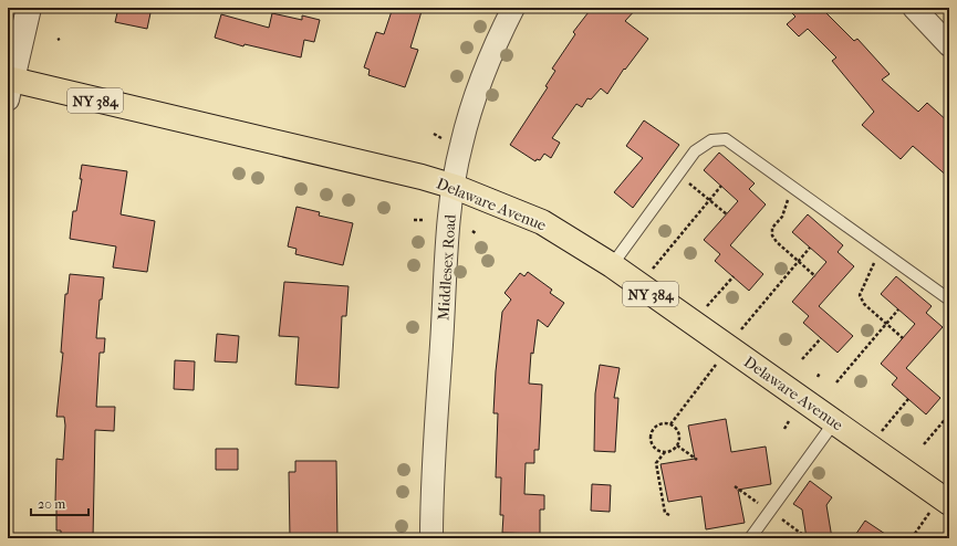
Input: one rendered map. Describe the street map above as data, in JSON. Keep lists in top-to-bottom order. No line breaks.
{"streets":{"main road":["NY 384","Delaware Avenue"],"street":["Middlesex Road"]},"crossings":[["Delaware Avenue","Middlesex Road"]],"scale_bar":"20 m"}
